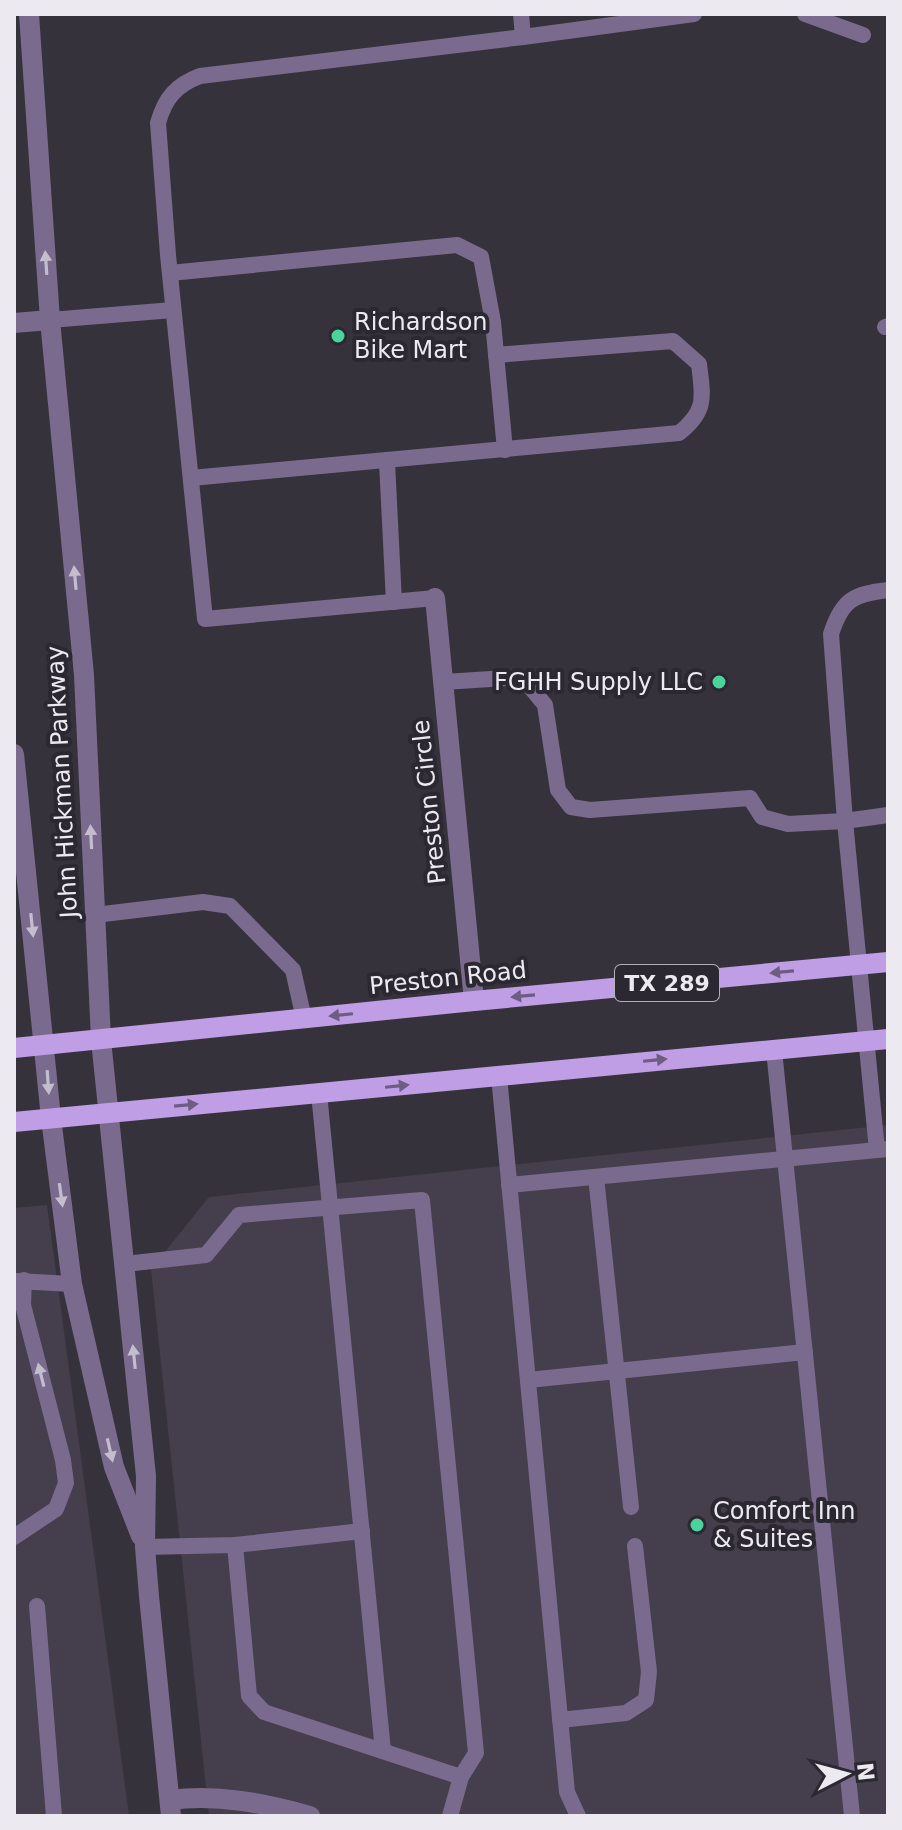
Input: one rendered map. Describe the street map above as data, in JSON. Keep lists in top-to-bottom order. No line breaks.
{"streets":{"main road":["Preston Road","TX 289"],"street":["John Hickman Parkway","Preston Circle"]},"crossings":[["John Hickman Parkway","Preston Road"],["Preston Circle","Preston Road"]],"places":["Richardson Bike Mart","FGHH Supply LLC","Comfort Inn & Suites"],"north":"right"}
